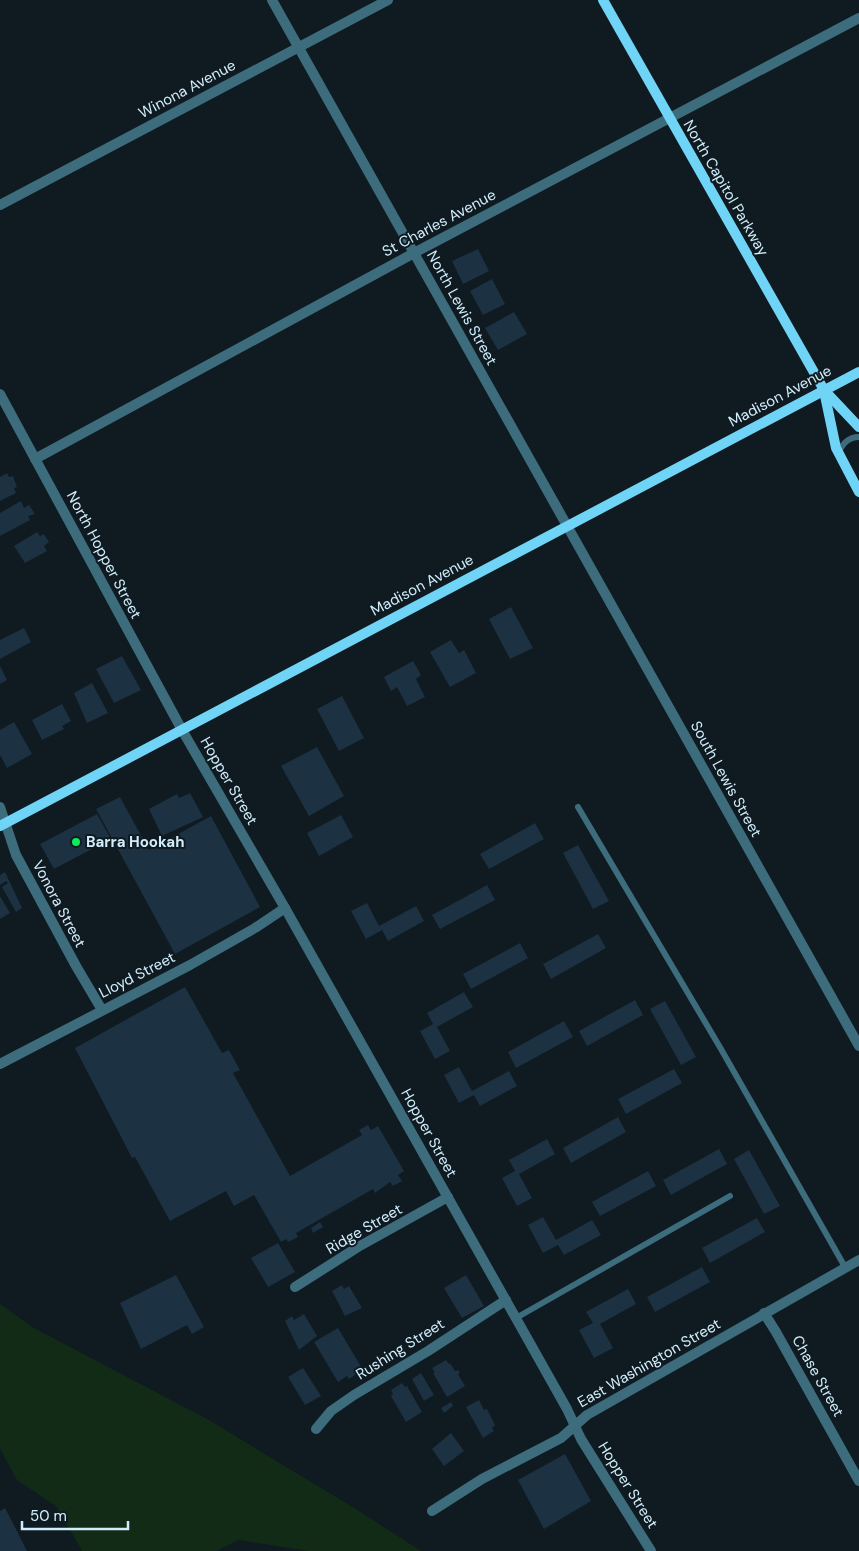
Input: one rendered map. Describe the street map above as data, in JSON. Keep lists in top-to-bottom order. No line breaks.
{"streets":{"main road":["North Capitol Parkway","Madison Avenue"],"street":["Winona Avenue","St Charles Avenue","North Lewis Street","North Hopper Street","South Lewis Street","Hopper Street","Vonora Street","Lloyd Street","Ridge Street","Rushing Street","East Washington Street","Chase Street"]},"crossings":[["Winona Avenue","North Lewis Street"],["North Capitol Parkway","St Charles Avenue"],["North Capitol Parkway","Madison Avenue"],["St Charles Avenue","North Lewis Street"],["St Charles Avenue","North Hopper Street"],["North Lewis Street","Madison Avenue"],["North Lewis Street","South Lewis Street"],["Madison Avenue","North Hopper Street"],["Madison Avenue","South Lewis Street"],["Madison Avenue","Hopper Street"],["Madison Avenue","Vonora Street"],["North Hopper Street","Hopper Street"],["Hopper Street","Lloyd Street"],["Hopper Street","Ridge Street"],["Hopper Street","Rushing Street"],["Hopper Street","East Washington Street"],["Vonora Street","Lloyd Street"],["East Washington Street","Chase Street"]],"places":["Barra Hookah"],"scale_bar":"50 m"}
